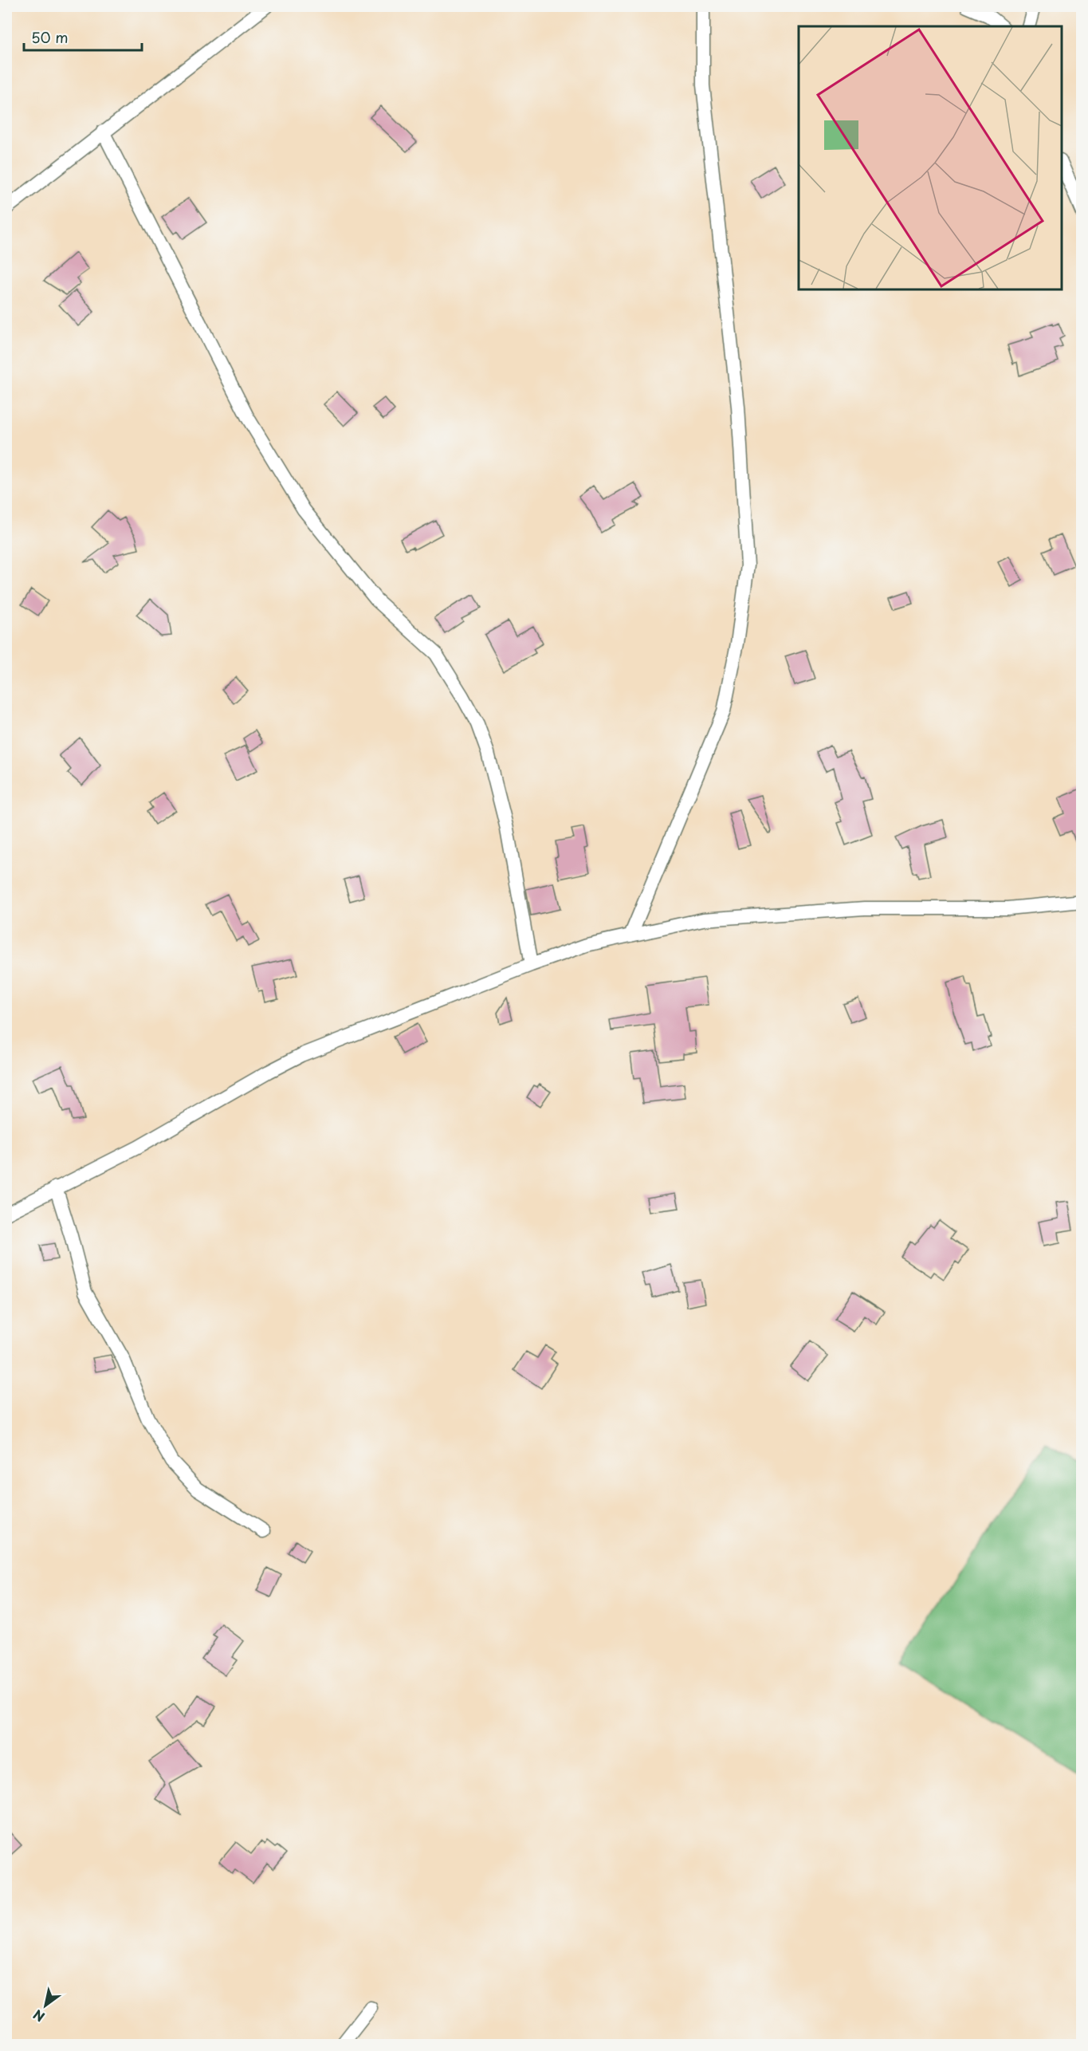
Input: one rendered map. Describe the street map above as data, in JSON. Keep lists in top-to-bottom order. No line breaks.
{"scale_bar":"50 m","north":"bottom left"}
